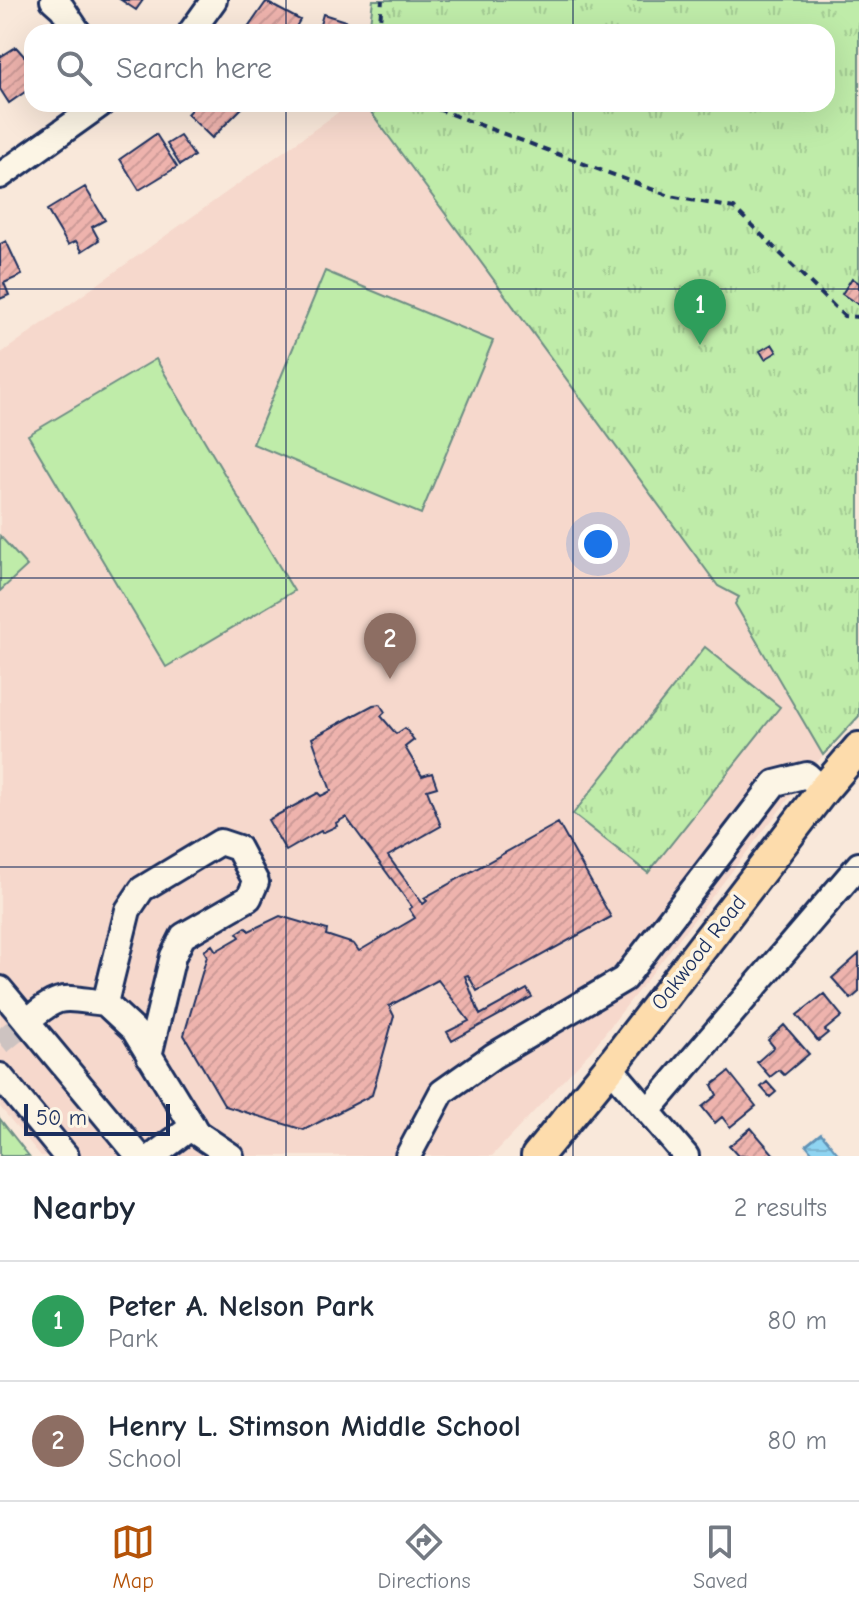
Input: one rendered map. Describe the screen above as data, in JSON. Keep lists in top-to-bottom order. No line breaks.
{"streets":{"main road":["Oakwood Road"]},"scale_bar":"50 m","page":{"search":"Search here","pins":["1","2"],"scale":"50 m","heading":["Nearby","2 results"],"list":[{"mark":"1","name":"Peter A. Nelson Park","note":"Park","value":"80 m"},{"mark":"2","name":"Henry L. Stimson Middle School","note":"School","value":"80 m"}],"nav":["Map","Directions","Saved"]}}
